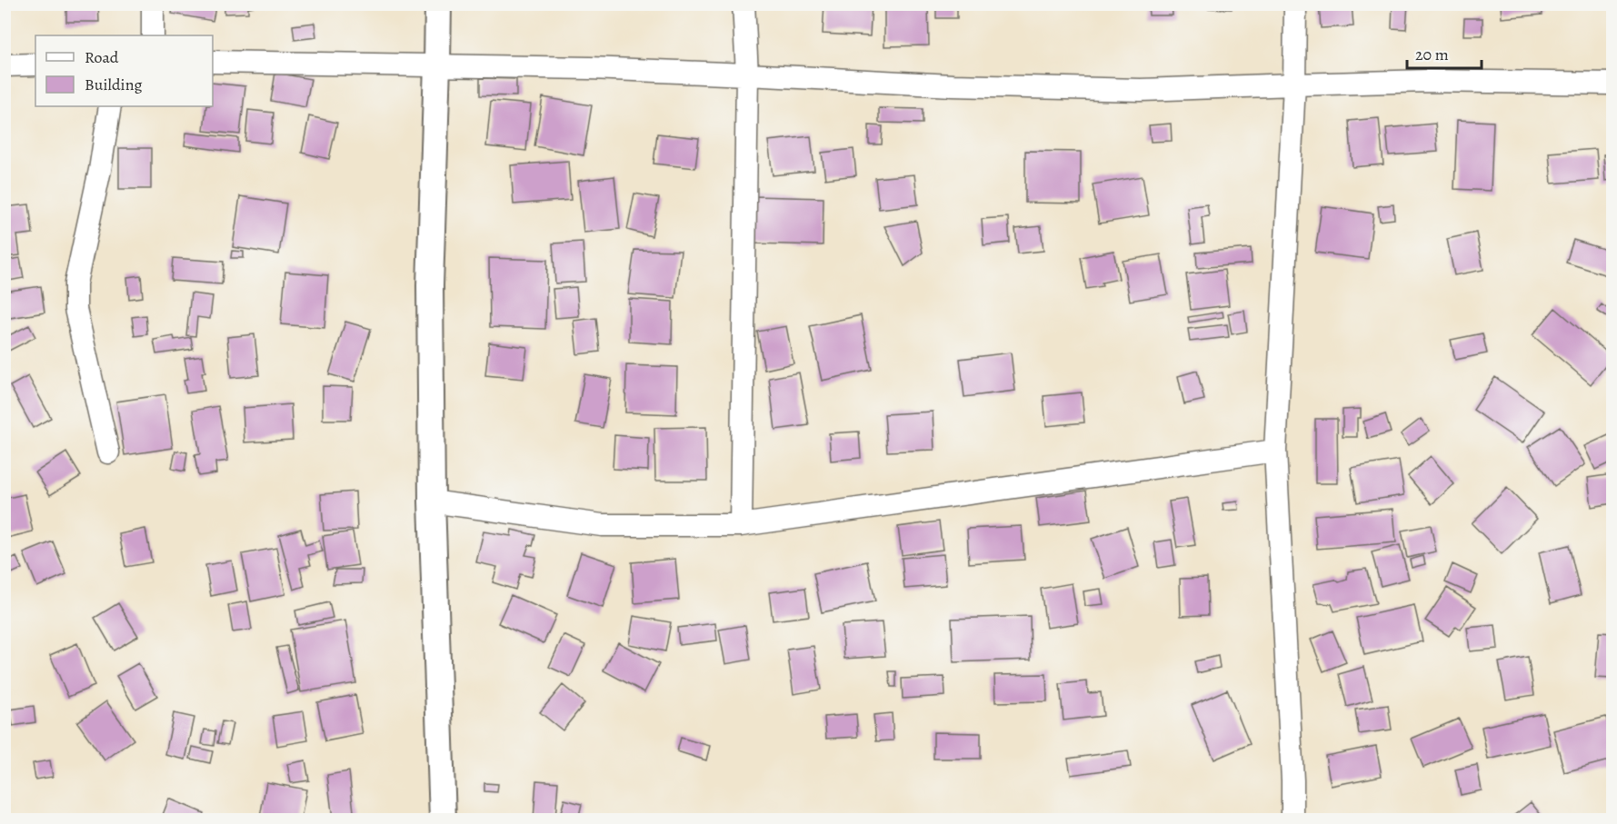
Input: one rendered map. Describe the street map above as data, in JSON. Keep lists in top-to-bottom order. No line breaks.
{"legend":["Road","Building"],"scale_bar":"20 m"}
